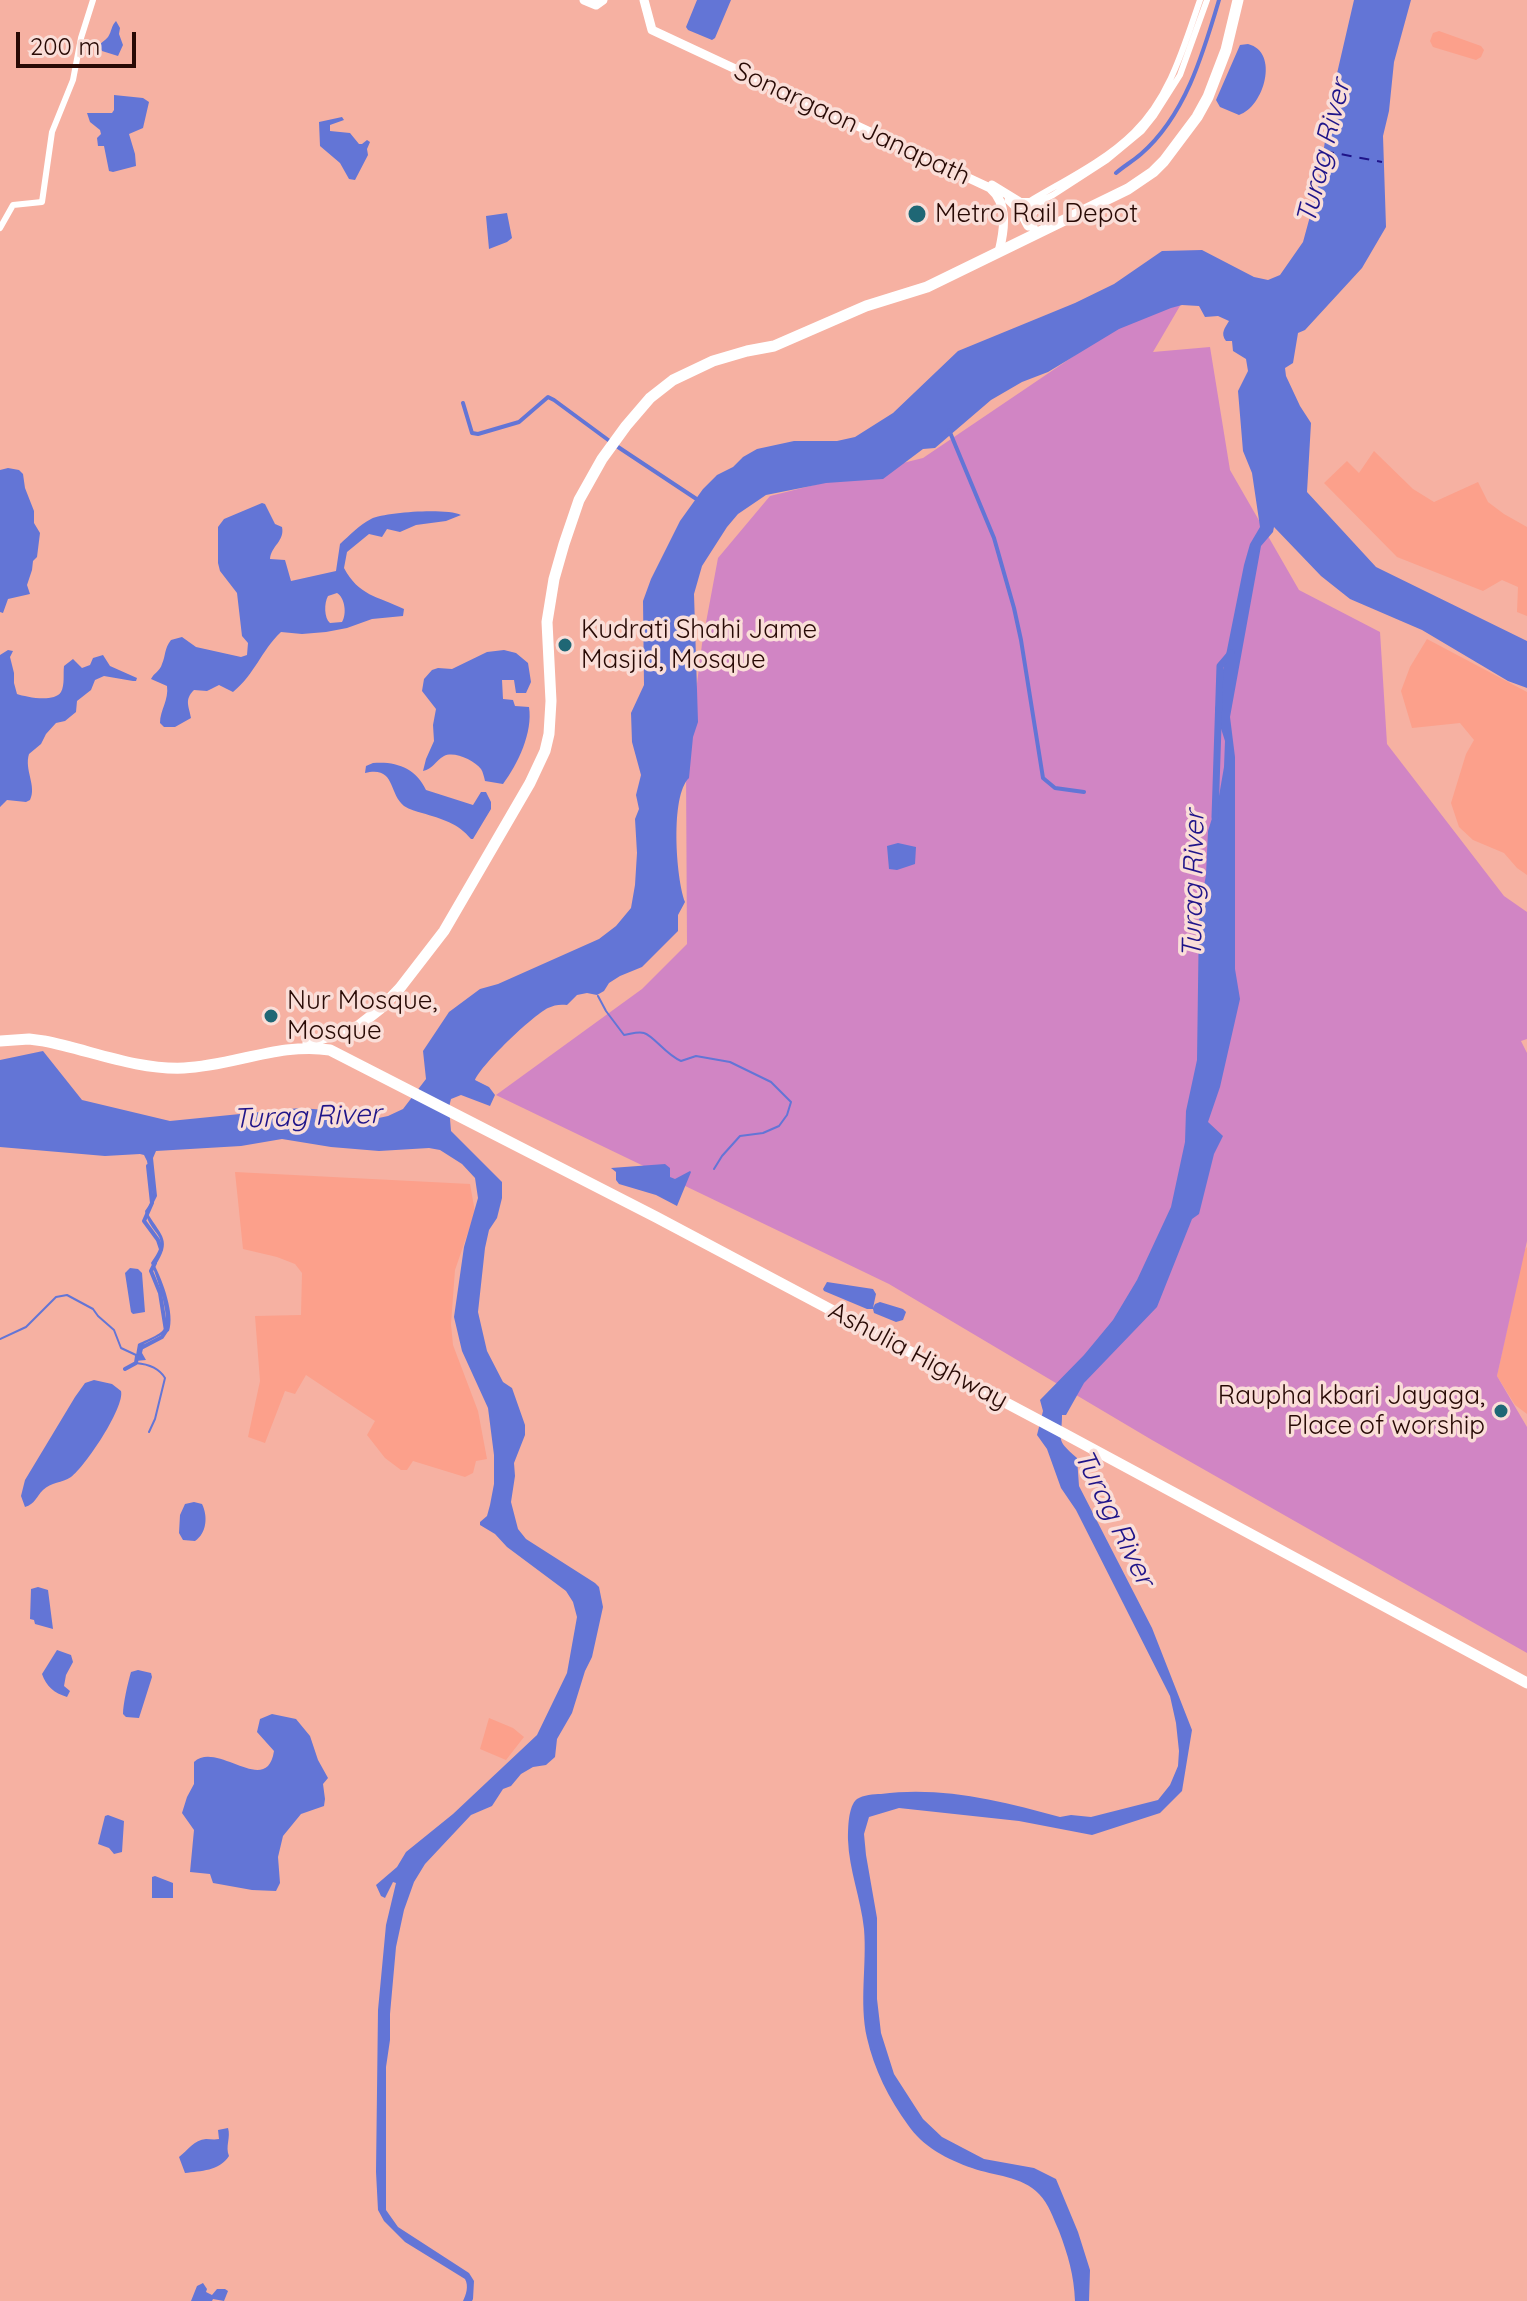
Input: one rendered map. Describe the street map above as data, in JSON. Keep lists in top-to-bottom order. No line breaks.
{"streets":{"highway":["Ashulia Highway"],"main road":["Sonargaon Janapath"]},"water":["Turag River"],"places":["Metro Rail Depot","Kudrati Shahi Jame Masjid, Mosque","Nur Mosque, Mosque","Raupha kbari Jayaga, Place of worship"],"scale_bar":"200 m"}
